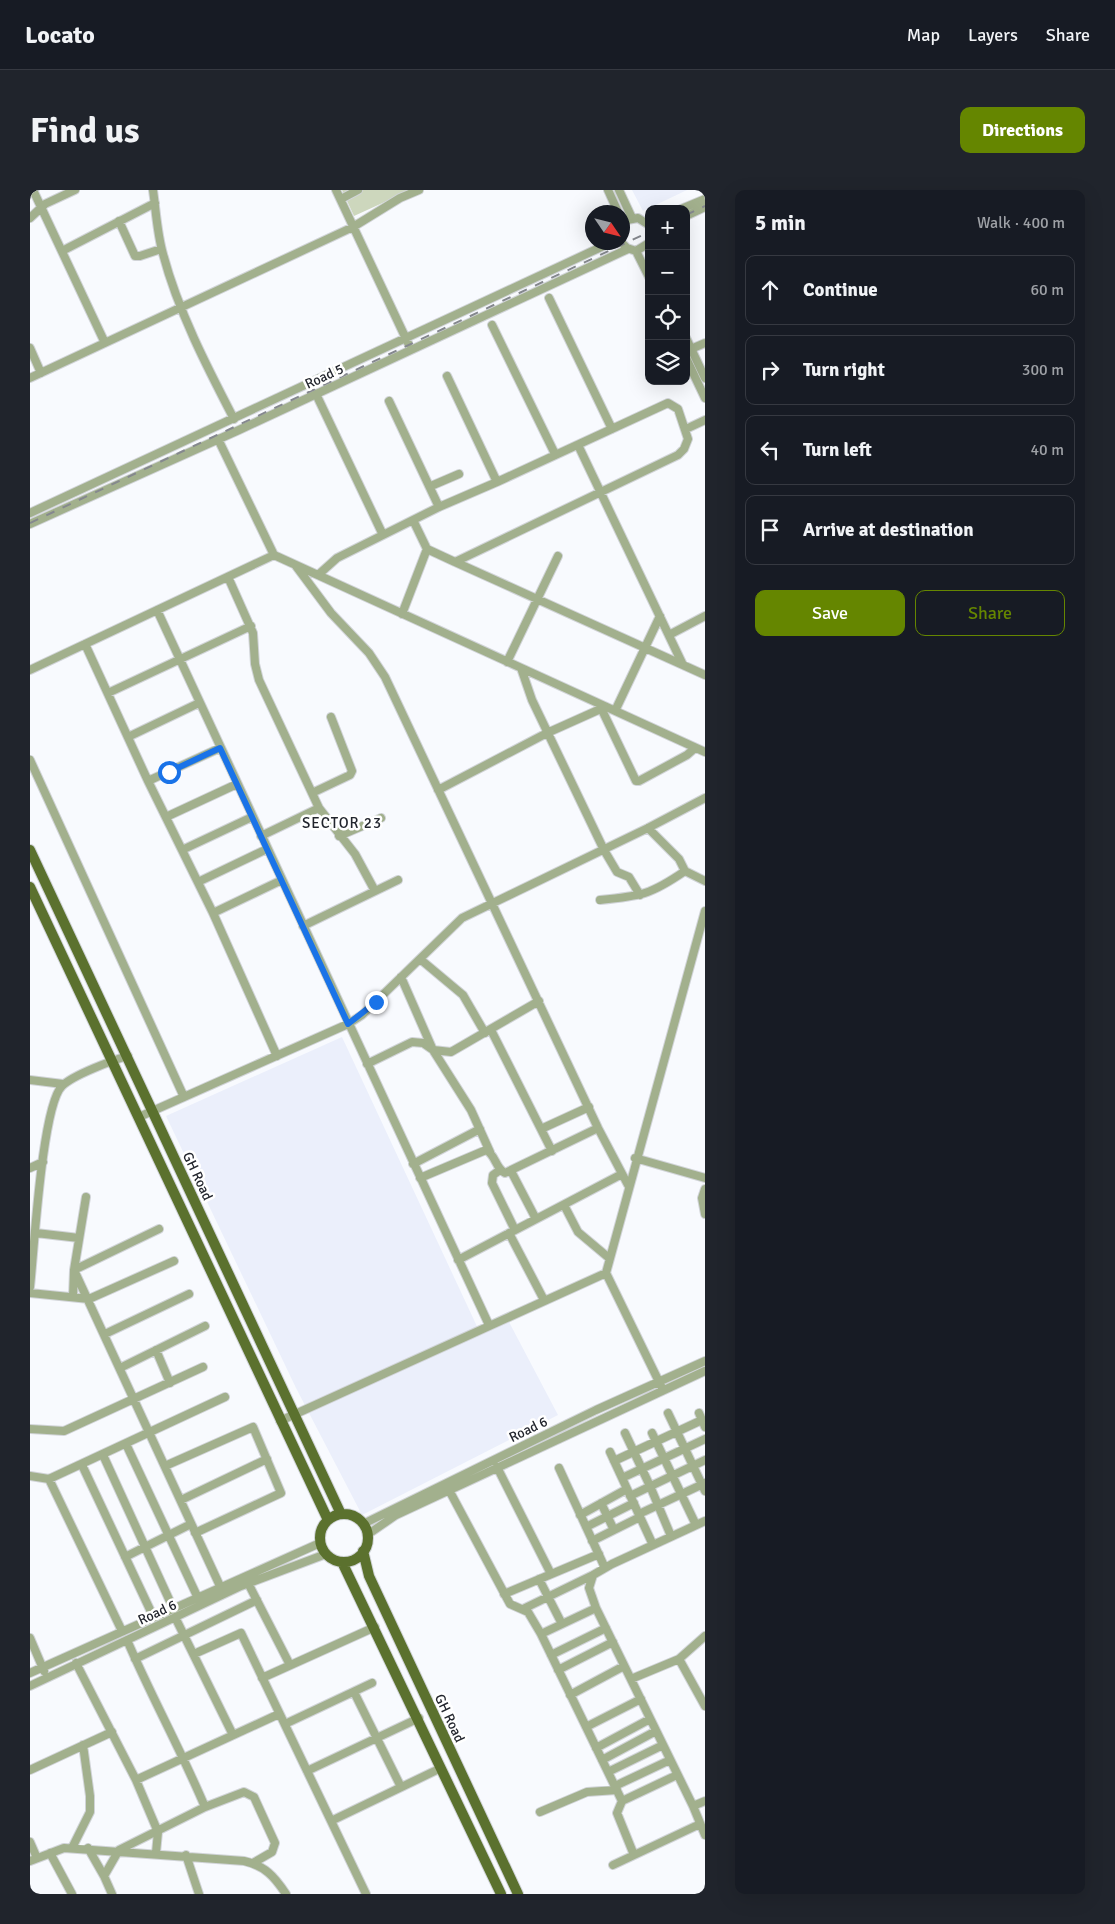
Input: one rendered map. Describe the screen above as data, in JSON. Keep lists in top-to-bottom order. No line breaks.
{"streets":{"main road":["GH Road"],"street":["Road 5","Road 6"]},"crossings":[["GH Road","Road 6"]],"districts":["SECTOR 23"],"north":"bottom right","page":{"header":"Locato","nav":["Map","Layers","Share"],"buttons":["Directions",["Save","Share"]],"title":"Find us","heading":["5 min","Walk · 400 m"],"map_buttons":["+","−"],"list":[["Continue","60 m"],["Turn right","300 m"],["Turn left","40 m"],"Arrive at destination"]}}
